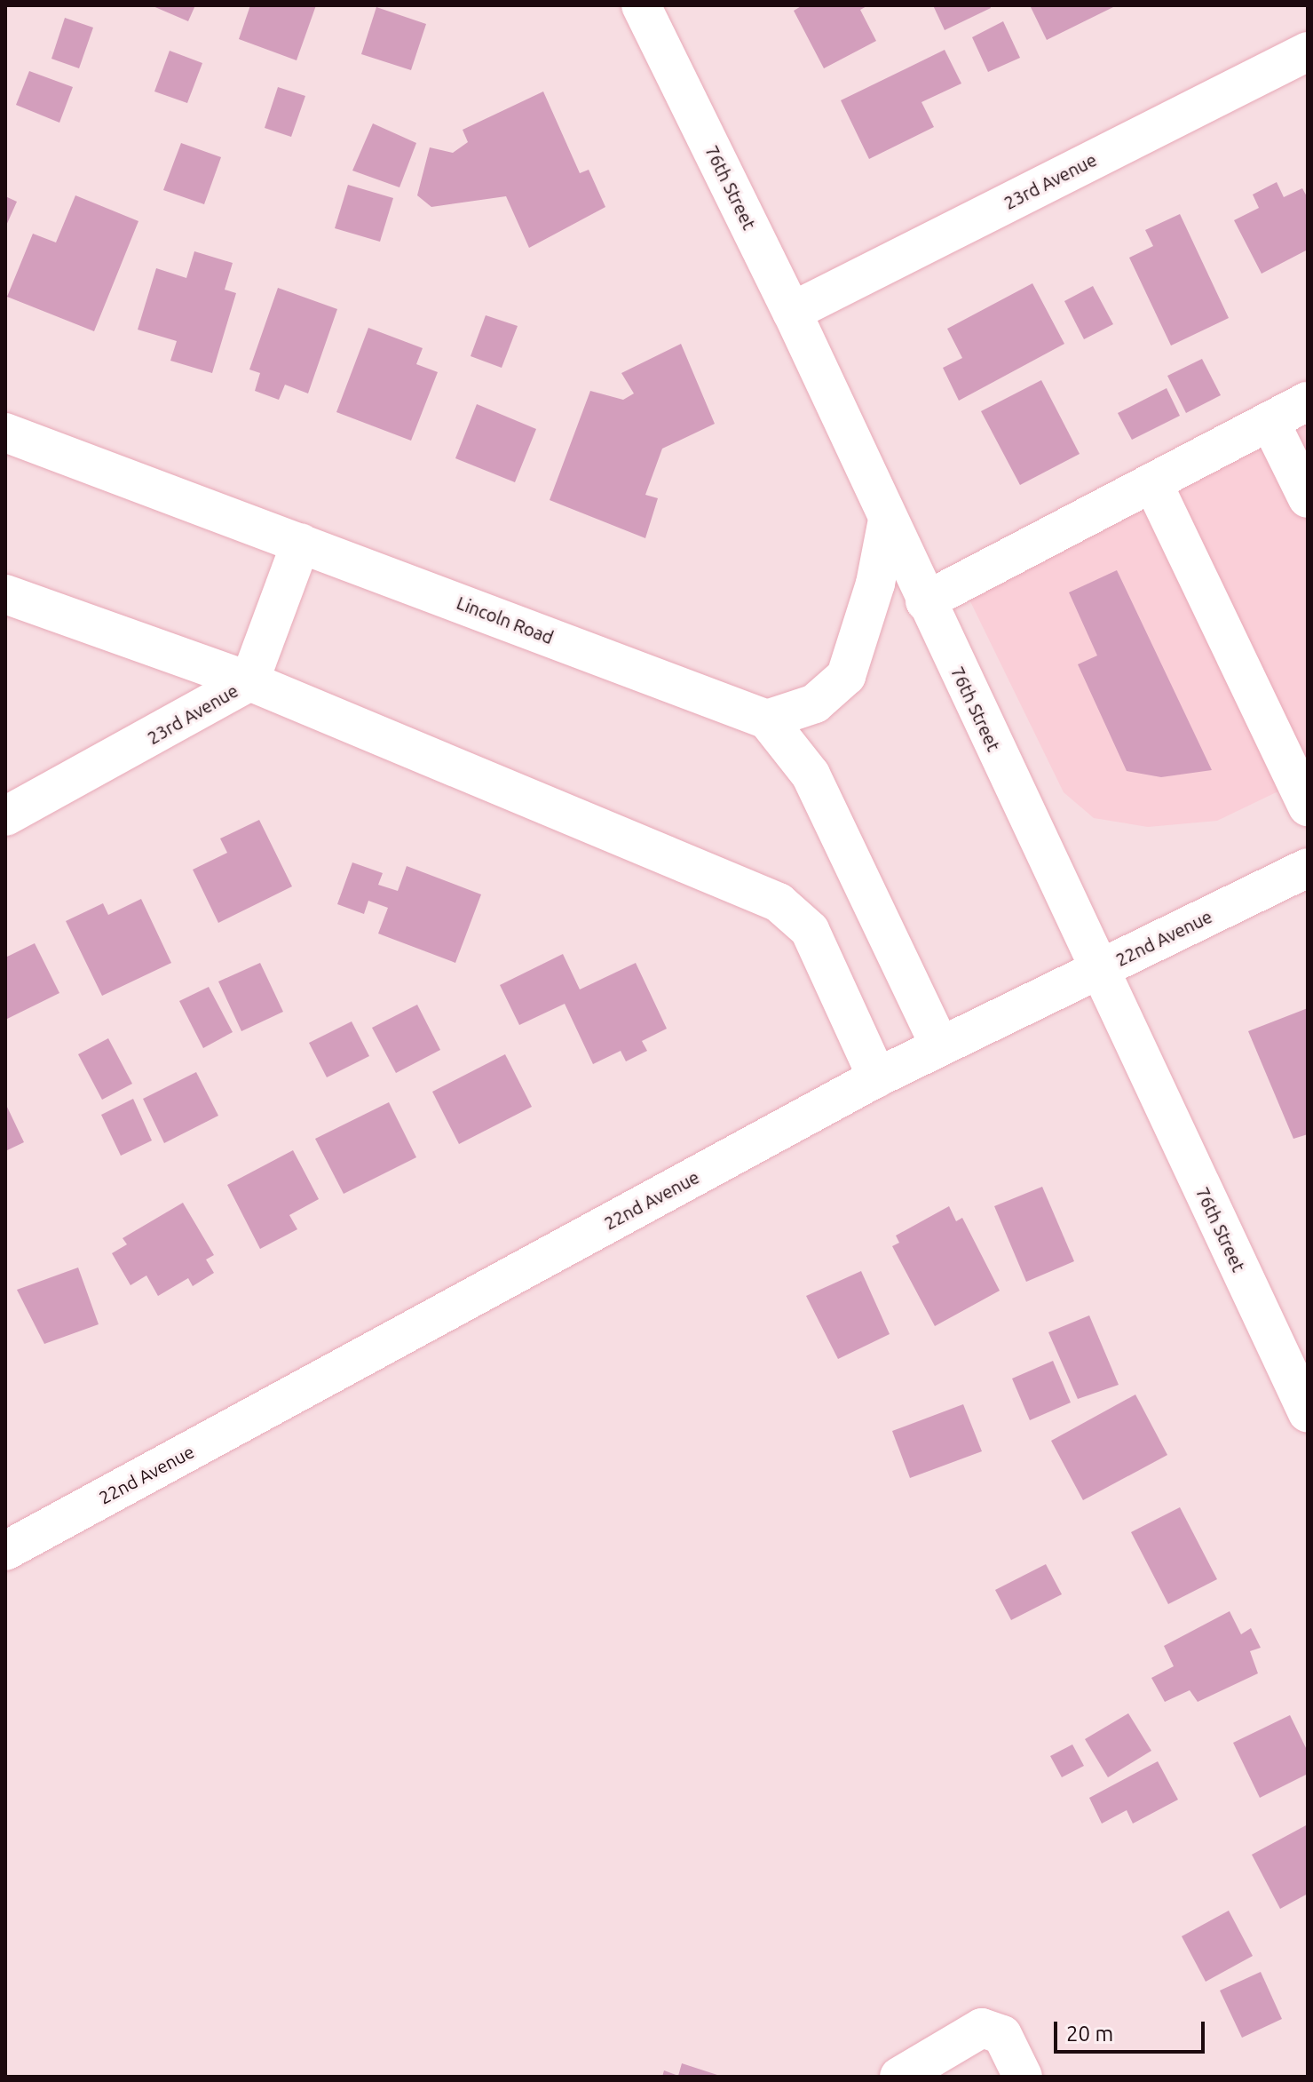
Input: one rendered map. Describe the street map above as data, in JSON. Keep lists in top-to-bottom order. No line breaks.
{"streets":{"street":["23rd Avenue","76th Street","Lincoln Road","22nd Avenue"]},"crossings":[["23rd Avenue","76th Street"],["23rd Avenue","Lincoln Road"],["76th Street","22nd Avenue"]],"scale_bar":"20 m"}
